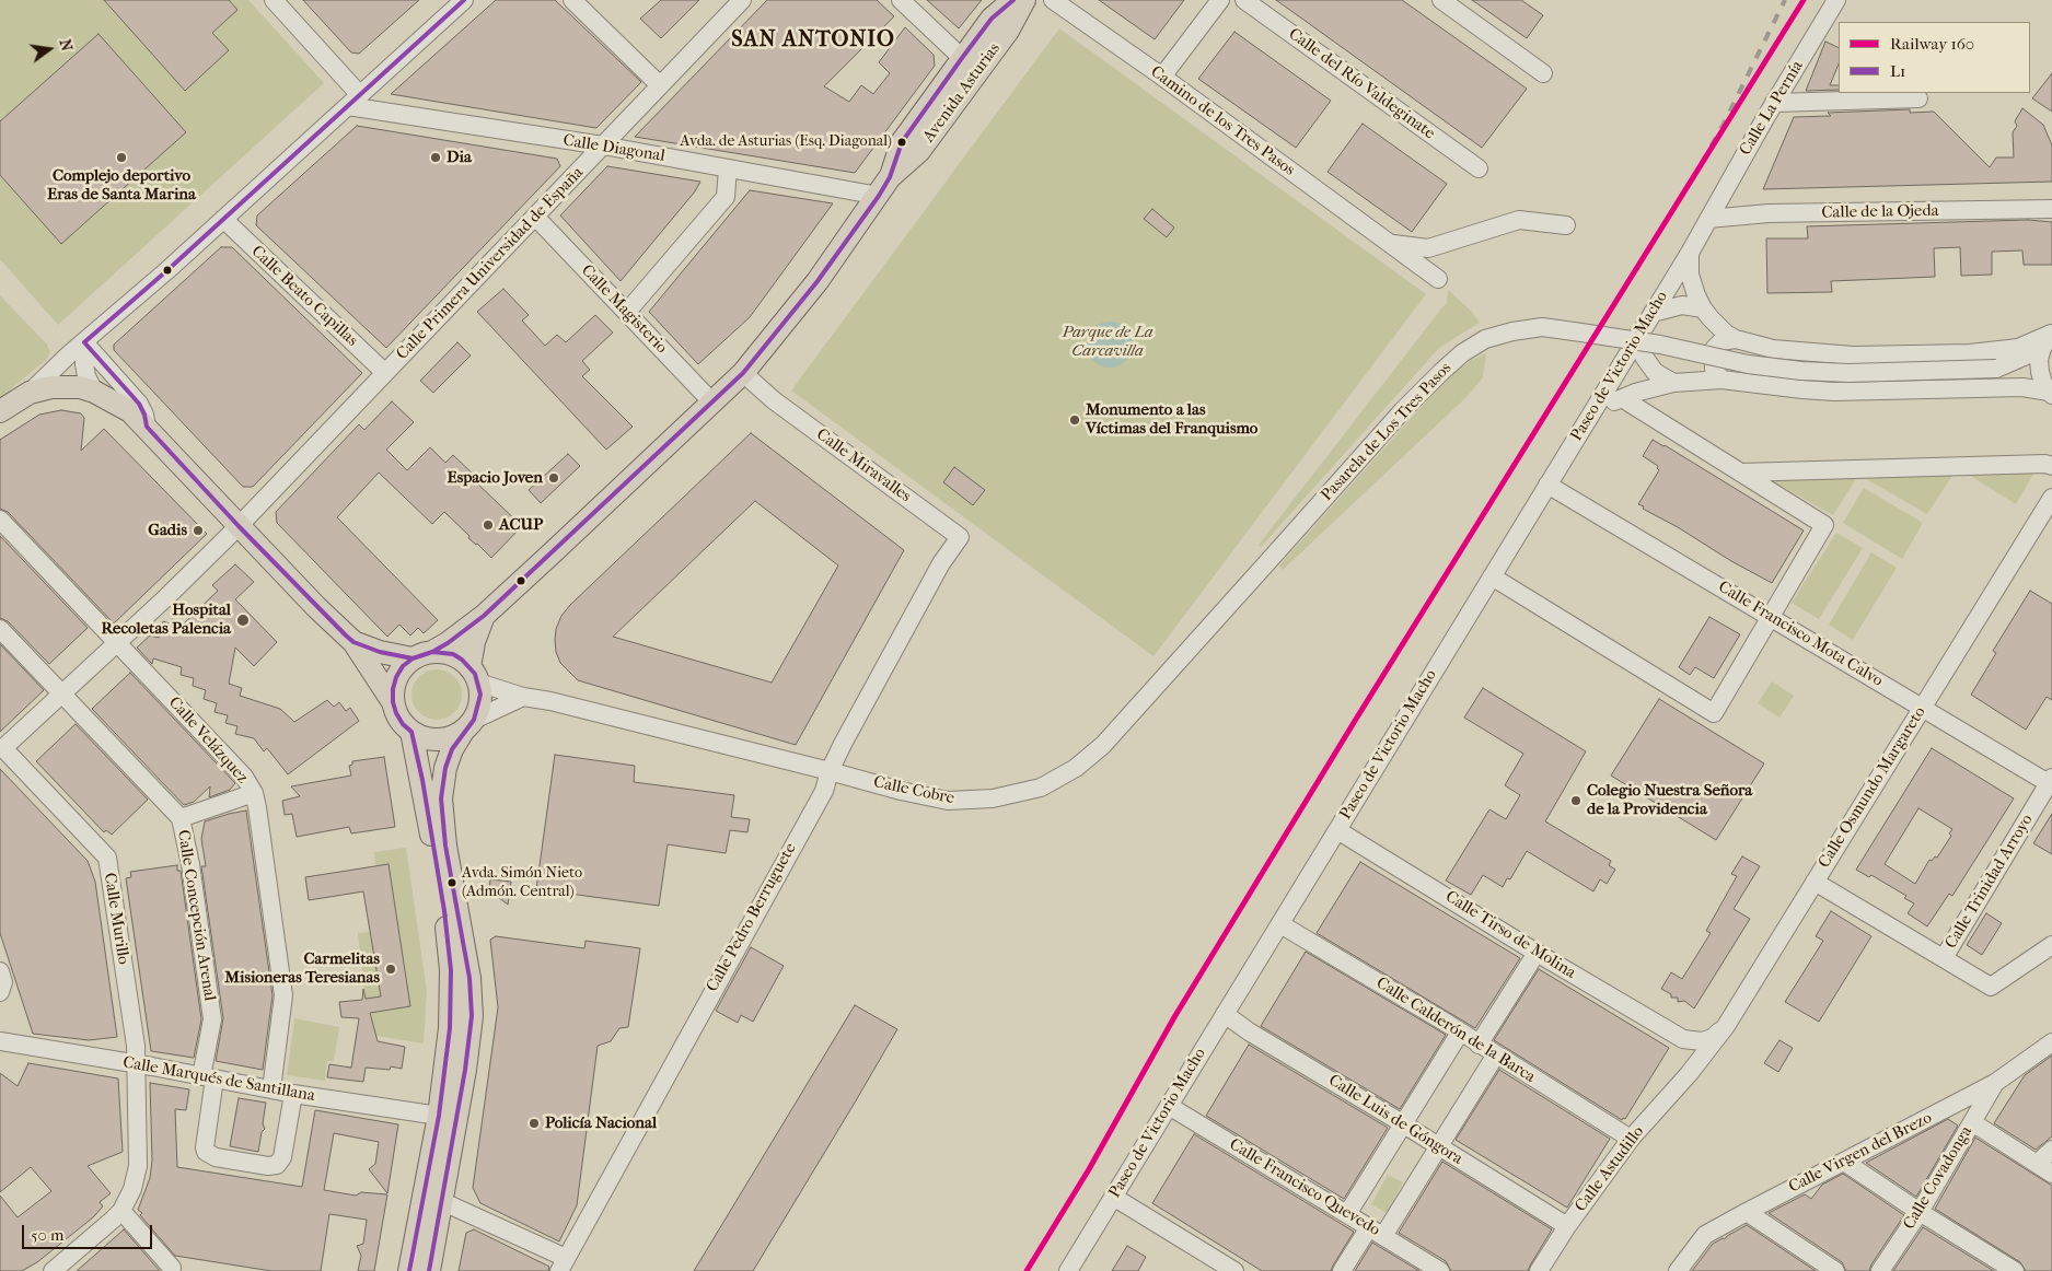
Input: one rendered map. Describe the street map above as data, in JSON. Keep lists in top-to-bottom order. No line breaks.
{"streets":{"main road":["Avenida Asturias"],"street":["Calle del Río Valdeginate","Calle La Pernía","Camino de los Tres Pasos","Calle Diagonal","Calle de la Ojeda","Calle Primera Universidad de España","Calle Beato Capillas","Calle Magisterio","Paseo de Victorio Macho","Pasarela de Los Tres Pasos","Calle Miravalles","Calle Francisco Mota Calvo","Calle Velázquez","Calle Osmundo Margareto","Calle Cobre","Calle Trinidad Arroyo","Calle Concepción Arenal","Calle Pedro Berruguete","Calle Murillo","Calle Tirso de Molina","Calle Calderón de la Barca","Calle Marqués de Santillana","Calle Luis de Góngora","Calle Virgen del Brezo","Calle Astudillo","Calle Covadonga","Calle Francisco Quevedo"]},"crossings":[["Avenida Asturias","Calle Diagonal"],["Avenida Asturias","Calle Magisterio"],["Avenida Asturias","Calle Miravalles"],["Avenida Asturias","Calle Cobre"],["Calle La Pernía","Calle de la Ojeda"],["Calle La Pernía","Paseo de Victorio Macho"],["Calle Diagonal","Calle Primera Universidad de España"],["Calle de la Ojeda","Paseo de Victorio Macho"],["Calle Primera Universidad de España","Calle Beato Capillas"],["Calle Primera Universidad de España","Calle Magisterio"],["Calle Primera Universidad de España","Calle Velázquez"],["Calle Primera Universidad de España","Calle Concepción Arenal"],["Calle Primera Universidad de España","Calle Murillo"],["Paseo de Victorio Macho","Calle Francisco Mota Calvo"],["Paseo de Victorio Macho","Calle Tirso de Molina"],["Paseo de Victorio Macho","Calle Calderón de la Barca"],["Paseo de Victorio Macho","Calle Luis de Góngora"],["Paseo de Victorio Macho","Calle Francisco Quevedo"],["Pasarela de Los Tres Pasos","Calle Cobre"],["Calle Miravalles","Calle Pedro Berruguete"],["Calle Francisco Mota Calvo","Calle Osmundo Margareto"],["Calle Francisco Mota Calvo","Calle Trinidad Arroyo"],["Calle Velázquez","Calle Marqués de Santillana"],["Calle Osmundo Margareto","Calle Astudillo"],["Calle Cobre","Calle Pedro Berruguete"],["Calle Concepción Arenal","Calle Marqués de Santillana"],["Calle Murillo","Calle Marqués de Santillana"],["Calle Calderón de la Barca","Calle Astudillo"],["Calle Luis de Góngora","Calle Astudillo"],["Calle Virgen del Brezo","Calle Covadonga"]],"districts":["SAN ANTONIO"],"parks":["Parque de La Carcavilla"],"places":["Avda. de Asturias (Esq. Diagonal)","Complejo deportivo Eras de Santa Marina","Dia","Monumento a las Víctimas del Franquismo","Espacio Joven","ACUP","Gadis","Hospital Recoletas Palencia","Colegio Nuestra Señora de la Providencia","Avda. Simón Nieto (Admón. Central)","Carmelitas Misioneras Teresianas","Policía Nacional"],"lines":["rail line 160","transit line L1"],"legend":["Railway 160","L1"],"scale_bar":"50 m","north":"right"}
